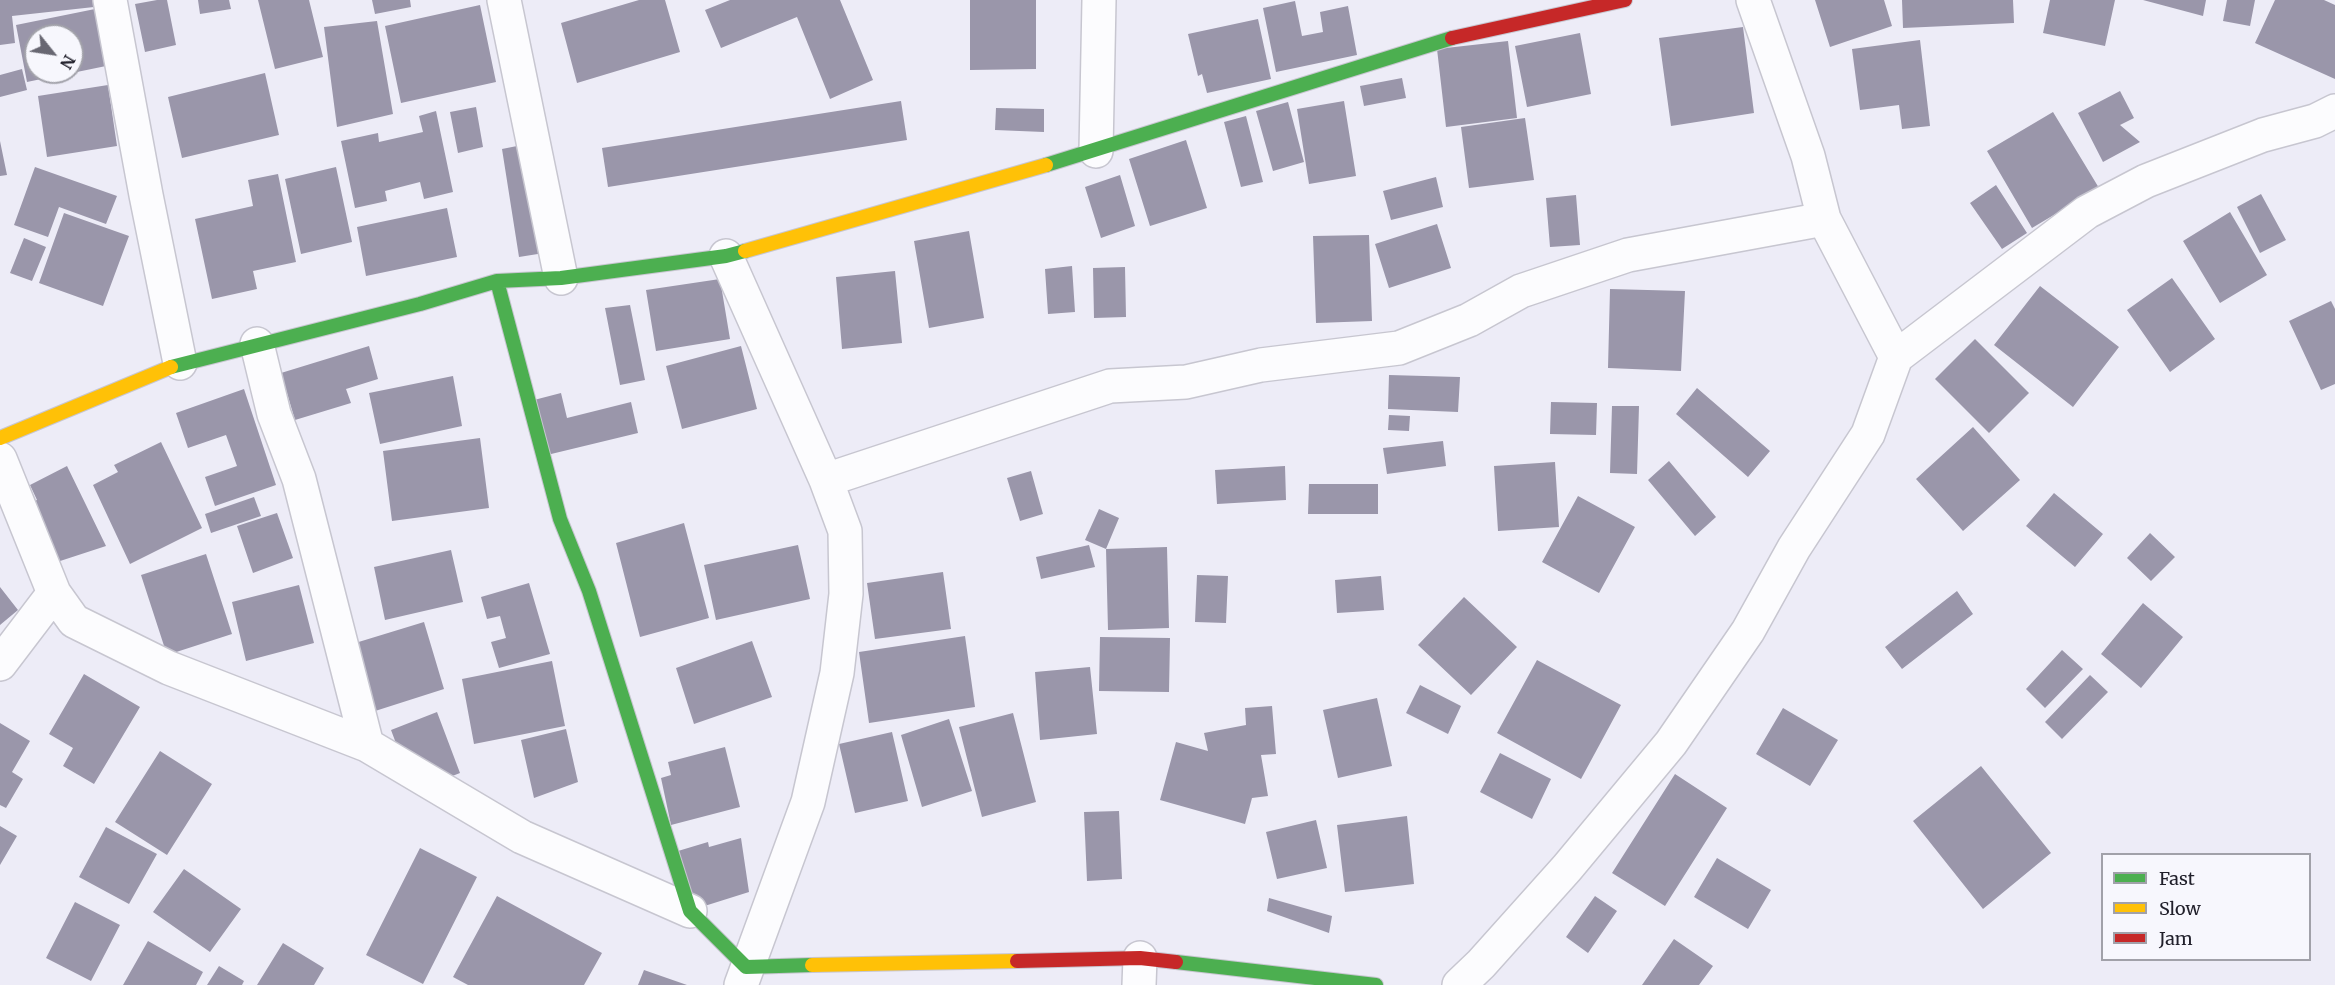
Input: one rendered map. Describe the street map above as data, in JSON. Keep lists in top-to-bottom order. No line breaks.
{"legend":["Fast","Slow","Jam"],"north":"bottom right"}
